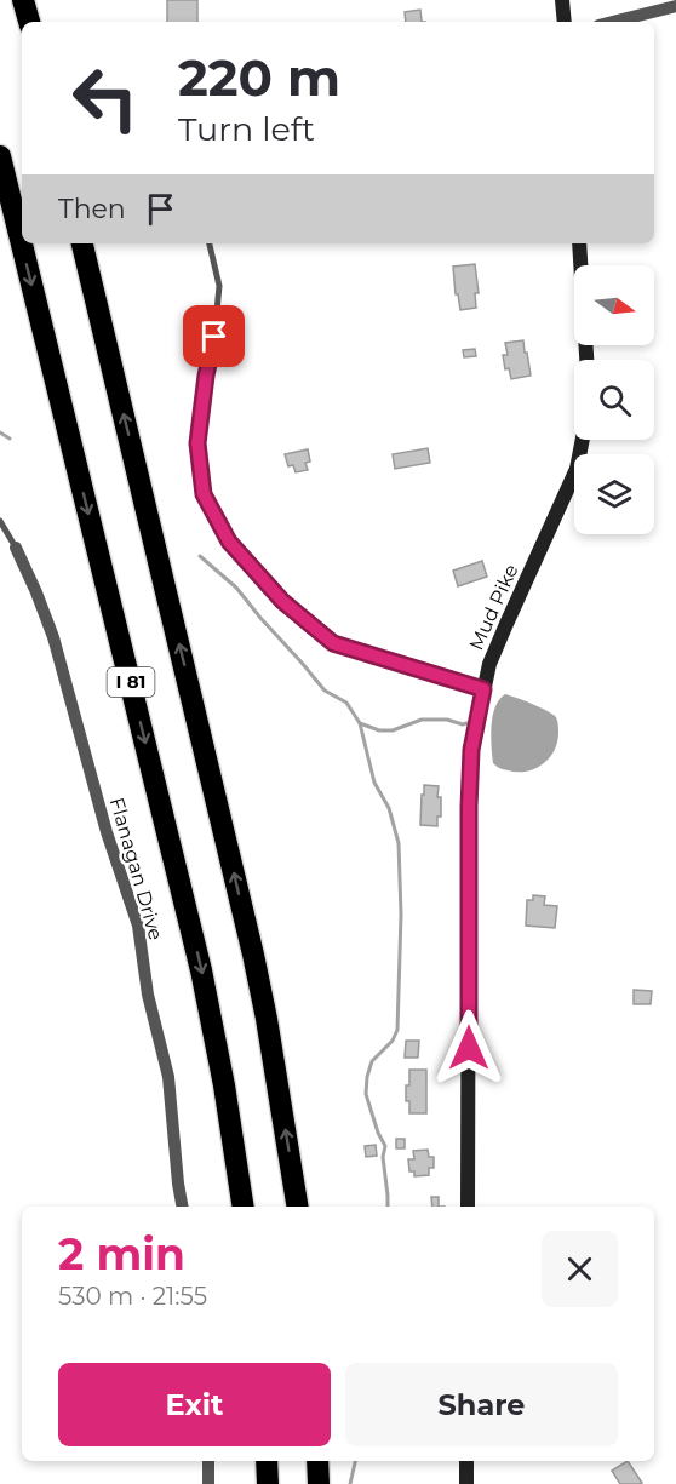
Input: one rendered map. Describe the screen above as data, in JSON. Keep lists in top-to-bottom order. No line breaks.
{"streets":{"highway":["I 81"],"street":["Mud Pike","Flanagan Drive"]},"north":"right","page":{"turn":["220 m","Turn left"],"then":"Then","heading":["2 min","530 m · 21:55"],"buttons":["Exit","Share"]}}
